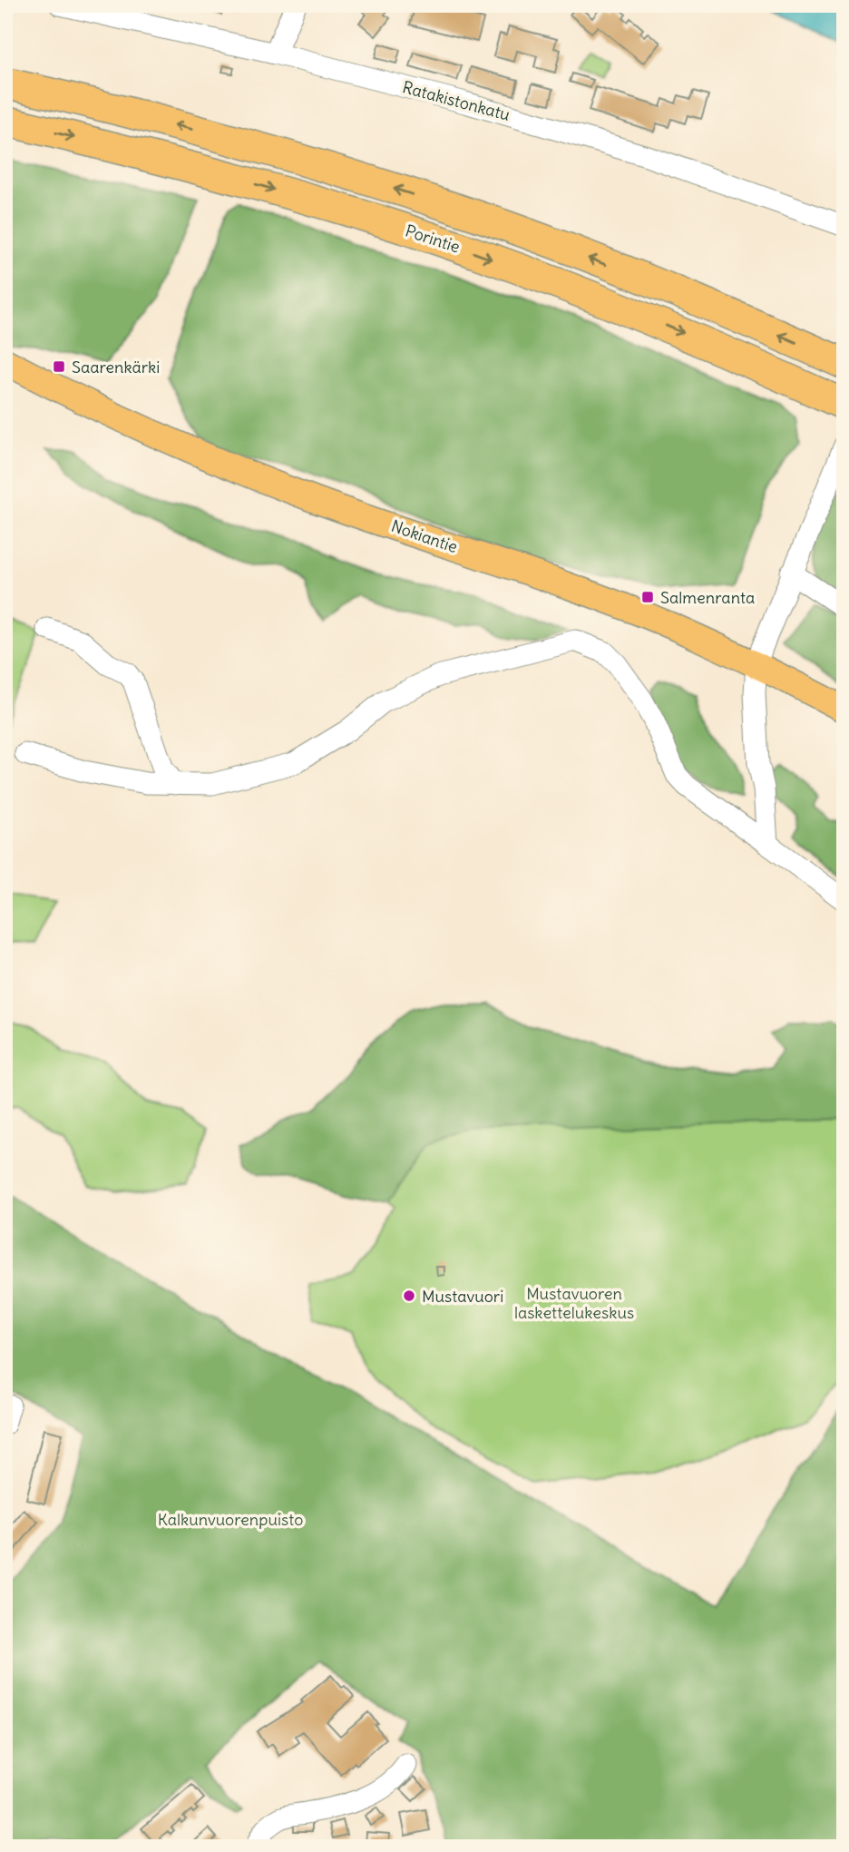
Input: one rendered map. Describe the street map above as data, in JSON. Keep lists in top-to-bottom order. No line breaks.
{"streets":{"highway":["Porintie"],"main road":["Nokiantie"],"street":["Ratakistonkatu"]},"parks":["Mustavuoren laskettelukeskus","Kalkunvuorenpuisto"],"places":{"transit":["Saarenkärki","Salmenranta"],"other":["Mustavuori"]}}
